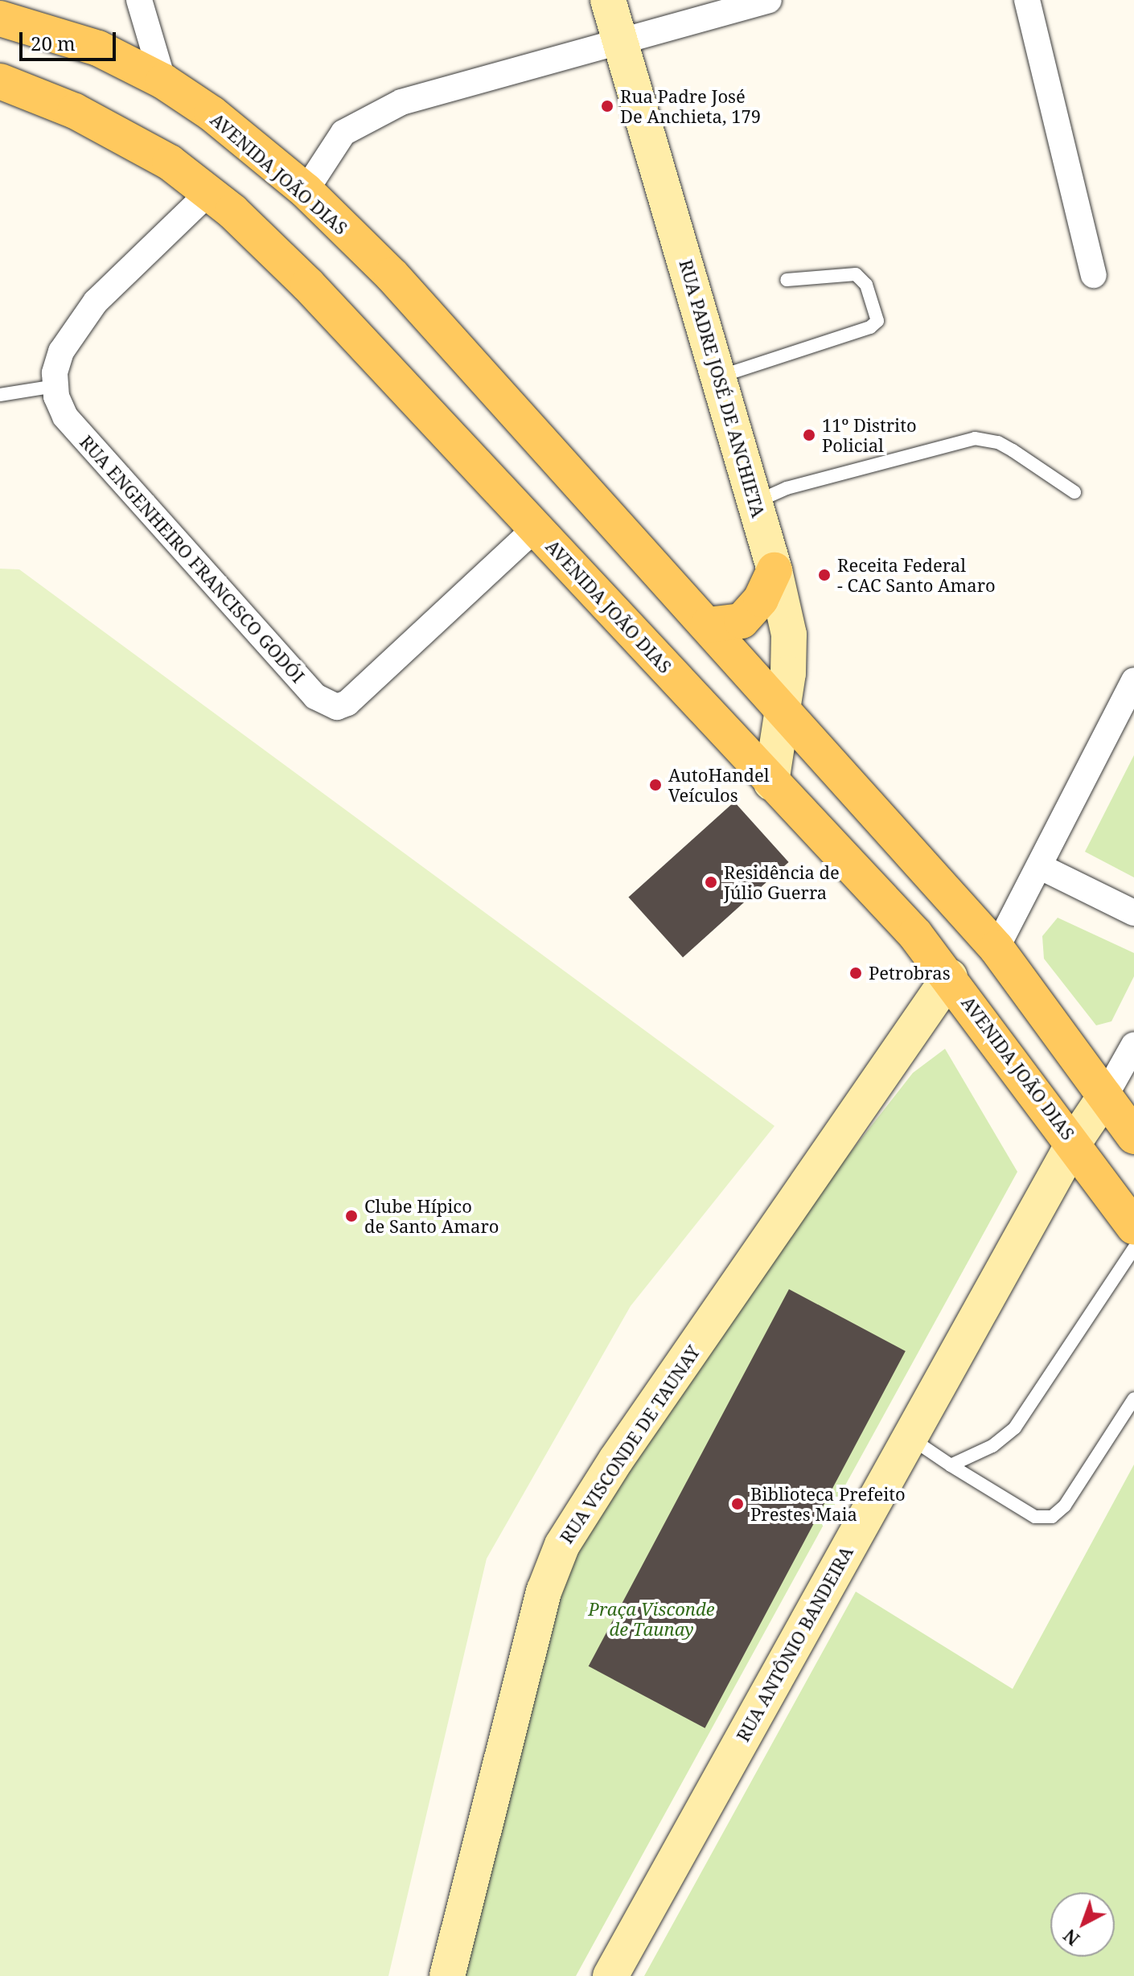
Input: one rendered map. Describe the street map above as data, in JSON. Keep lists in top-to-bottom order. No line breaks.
{"streets":{"main road":["AVENIDA JOÃO DIAS"],"street":["RUA PADRE JOSÉ DE ANCHIETA","RUA ENGENHEIRO FRANCISCO GODÓI","RUA VISCONDE DE TAUNAY","RUA ANTÔNIO BANDEIRA"]},"crossings":[["AVENIDA JOÃO DIAS","RUA PADRE JOSÉ DE ANCHIETA"],["AVENIDA JOÃO DIAS","RUA ENGENHEIRO FRANCISCO GODÓI"],["AVENIDA JOÃO DIAS","RUA VISCONDE DE TAUNAY"],["AVENIDA JOÃO DIAS","RUA ANTÔNIO BANDEIRA"]],"parks":["Praça Visconde de Taunay"],"places":["Rua Padre José De Anchieta, 179","11º Distrito Policial","Receita Federal - CAC Santo Amaro","AutoHandel Veículos","Residência de Júlio Guerra","Petrobras","Clube Hípico de Santo Amaro","Biblioteca Prefeito Prestes Maia"],"scale_bar":"20 m","north":"bottom left"}
